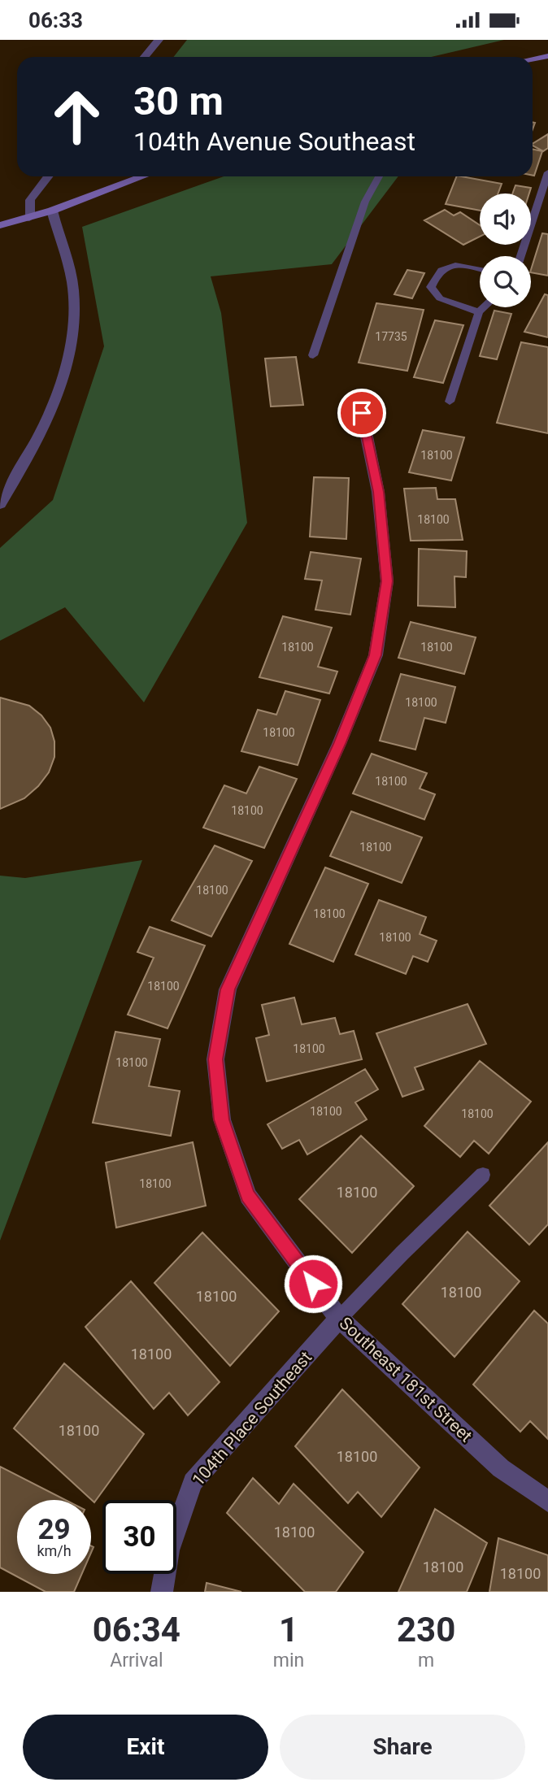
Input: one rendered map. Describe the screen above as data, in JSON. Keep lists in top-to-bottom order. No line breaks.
{"streets":{"street":["Southeast 181st Street","104th Place Southeast"]},"crossings":[["Southeast 181st Street","104th Place Southeast"]],"house_numbers":["17735","18100","18100","18100","18100","18100","18100","18100","18100","18100","18100","18100","18100","18100","18100","18100","18100","18100","18100","18100","18100","18100","18100","18100","18100","18100","18100","18100"],"page":{"status":"06:33","turn":["30 m","104th Avenue Southeast"],"speed":"29 km/h","limit":"30","eta":["06:34","Arrival","1","min","230","m"],"buttons":["Exit","Share"]}}
